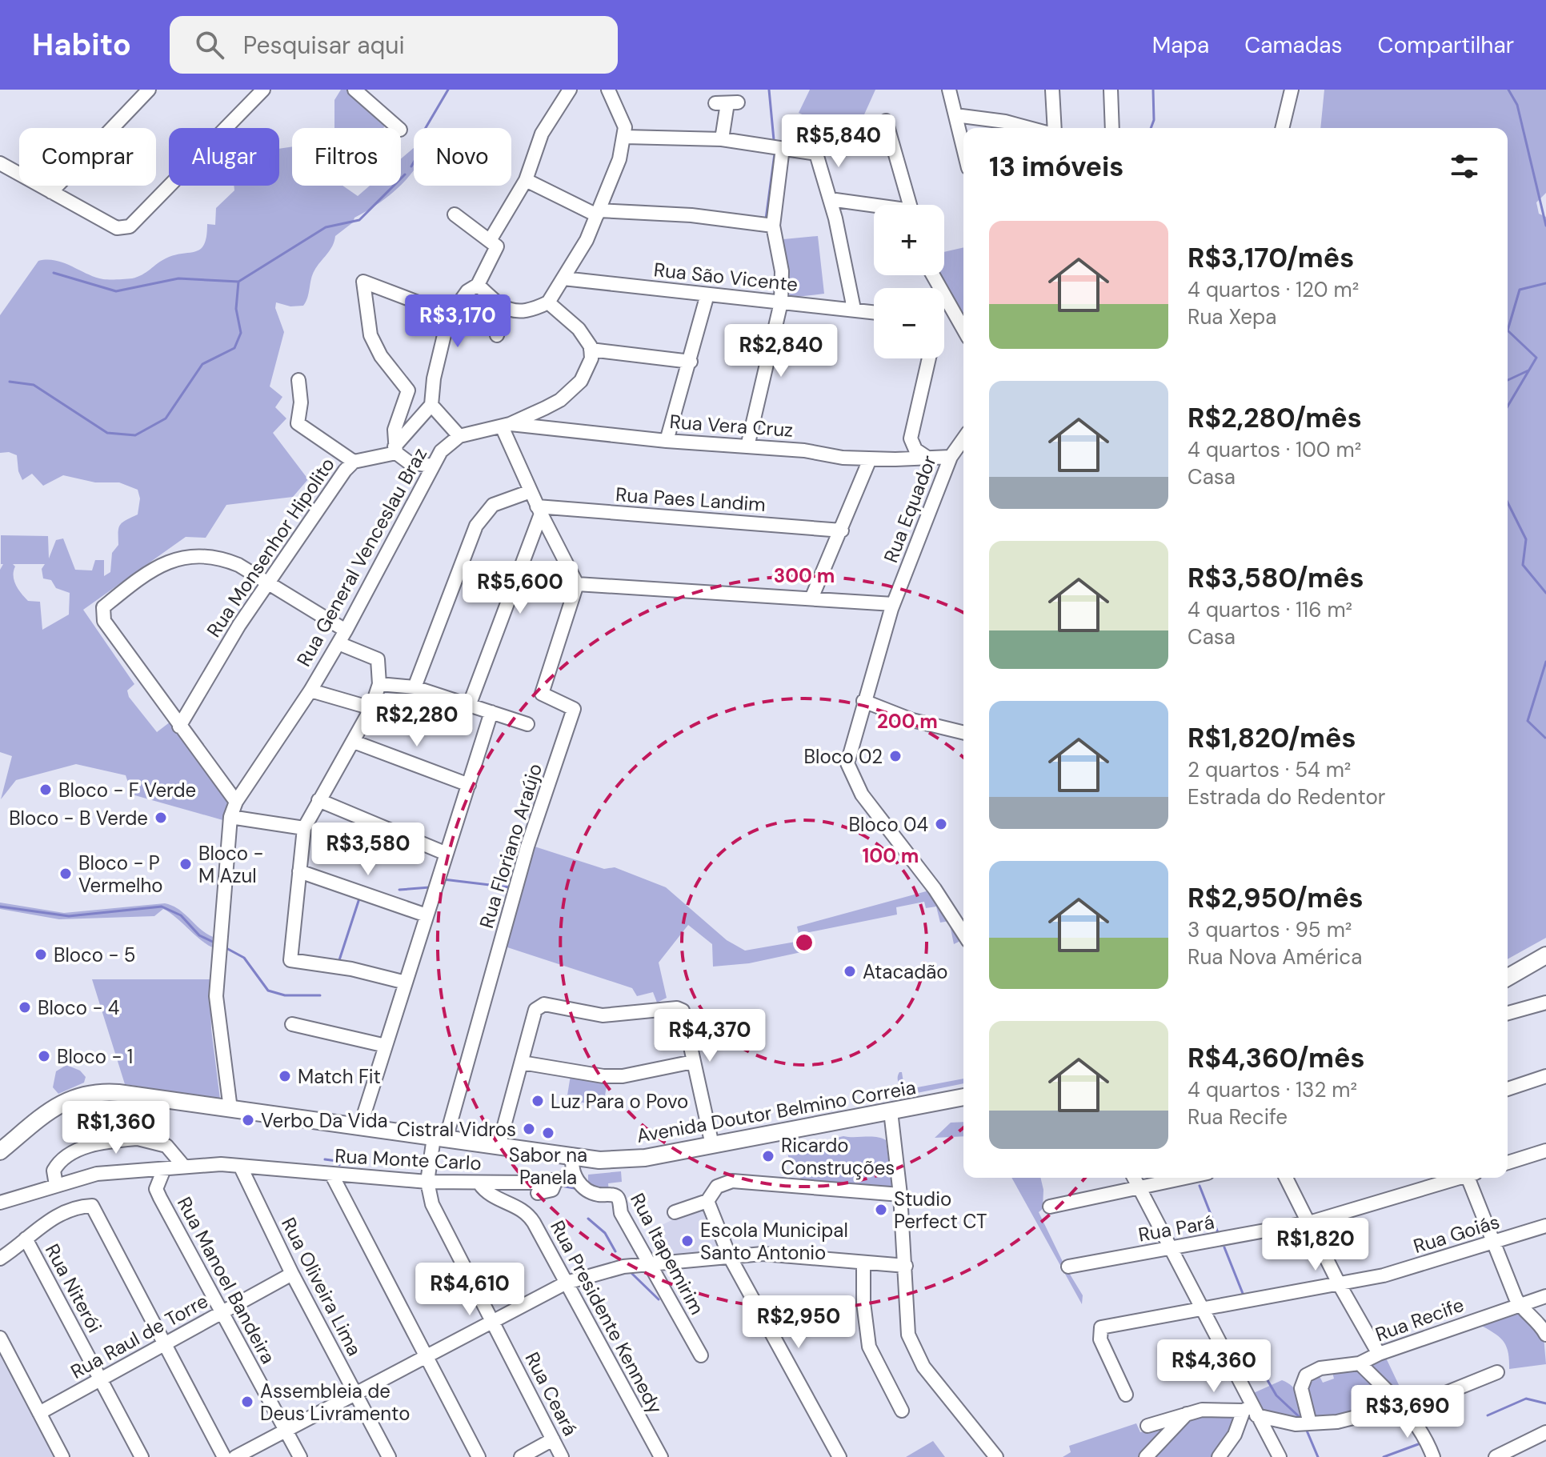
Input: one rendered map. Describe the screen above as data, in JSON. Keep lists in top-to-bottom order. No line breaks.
{"streets":{"main road":["Avenida Doutor Belmino Correia"],"street":["Rua São Vicente","Rua Vera Cruz","Rua Paes Landim","Rua Equador","Rua Monsenhor Hipolito","Rua General Venceslau Braz","Rua Floriano Araújo","Rua Monte Carlo","Rua Pará","Rua Goiás","Rua Itapemirim","Rua Manoel Bandeira","Rua Oliveira Lima","Rua Niterói","Rua Presidente Kennedy","Rua Recife","Rua Raul de Torre","Rua Ceará"]},"crossings":[["Rua Vera Cruz","Rua Equador"],["Rua General Venceslau Braz","Avenida Doutor Belmino Correia"],["Rua Floriano Araújo","Avenida Doutor Belmino Correia"],["Rua Floriano Araújo","Rua Ceará"],["Avenida Doutor Belmino Correia","Rua Ceará"],["Rua Monte Carlo","Rua Itapemirim"],["Rua Monte Carlo","Rua Manoel Bandeira"],["Rua Monte Carlo","Rua Oliveira Lima"],["Rua Monte Carlo","Rua Presidente Kennedy"],["Rua Monte Carlo","Rua Ceará"],["Rua Manoel Bandeira","Rua Raul de Torre"],["Rua Oliveira Lima","Rua Raul de Torre"],["Rua Niterói","Rua Raul de Torre"]],"places":["Bloco 02","Bloco - F Verde","Bloco - B Verde","Bloco 04","Bloco - M Azul","Bloco - P Vermelho","Bloco - 5","Atacadão","Bloco - 4","Bloco - 1","Match Fit","Luz Para o Povo","Verbo Da Vida","Cistral Vidros","Sabor na Panela","Ricardo Construções","Studio Perfect CT","Escola Municipal Santo Antonio","Assembleia de Deus Livramento"],"page":{"header":"Habito","search":"Pesquisar aqui","nav":["Mapa","Camadas","Compartilhar"],"price":["R$5,840","R$3,170","R$2,840","R$5,600","R$2,280","R$3,580","R$4,370","R$1,360","R$1,820","R$4,610","R$2,950","R$4,360","R$3,690"],"chip":["Comprar","Alugar","Filtros","Novo"],"heading":"13 imóveis","map_buttons":["+","−"],"list":[{"name":"R$3,170/mês","note":"4 quartos · 120 m² · Rua Xepa"},{"name":"R$2,280/mês","note":"4 quartos · 100 m² · Casa"},{"name":"R$3,580/mês","note":"4 quartos · 116 m² · Casa"},{"name":"R$1,820/mês","note":"2 quartos · 54 m² · Estrada do Redentor"},{"name":"R$2,950/mês","note":"3 quartos · 95 m² · Rua Nova América"},{"name":"R$4,360/mês","note":"4 quartos · 132 m² · Rua Recife"}]},"rings":["300 m","200 m","100 m"]}
